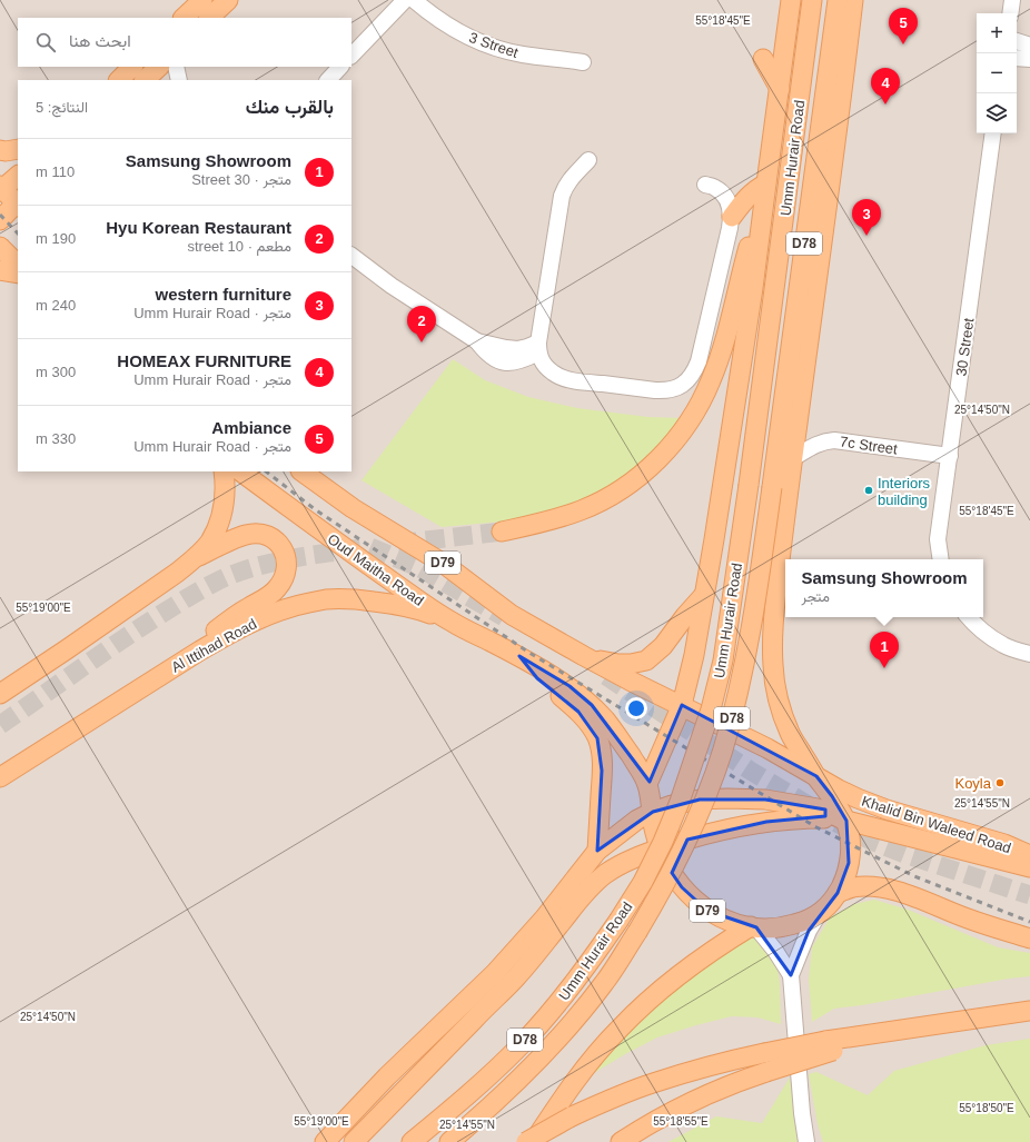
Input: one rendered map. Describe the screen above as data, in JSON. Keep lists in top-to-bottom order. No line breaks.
{"streets":{"main road":["Umm Hurair Road","D78","D79","Oud Maitha Road","Al Ittihad Road","Khalid Bin Waleed Road"],"street":["3 Street","30 Street","7c Street"]},"crossings":[["30 Street","7c Street"],["D79","Oud Maitha Road"],["D79","Khalid Bin Waleed Road"],["Oud Maitha Road","Al Ittihad Road"]],"places":["Interiors building","Koyla"],"page":{"pins":["5","4","3","2","1"],"map_buttons":["+","−"],"search":"ابحث هنا","heading":["بالقرب منك","النتائج: 5"],"list":[{"mark":"1","name":"Samsung Showroom","note":"متجر · 30 Street","value":"110 m"},{"mark":"2","name":"Hyu Korean Restaurant","note":"مطعم · 10 street","value":"190 m"},{"mark":"3","name":"western furniture","note":"متجر · Umm Hurair Road","value":"240 m"},{"mark":"4","name":"HOMEAX FURNITURE","note":"متجر · Umm Hurair Road","value":"300 m"},{"mark":"5","name":"Ambiance","note":"متجر · Umm Hurair Road","value":"330 m"}],"popup":["Samsung Showroom","متجر"]},"coordinates":["55°18'45\"E","25°14'50\"N","55°19'00\"E","25°14'55\"N","55°18'50\"E","55°18'55\"E"]}
